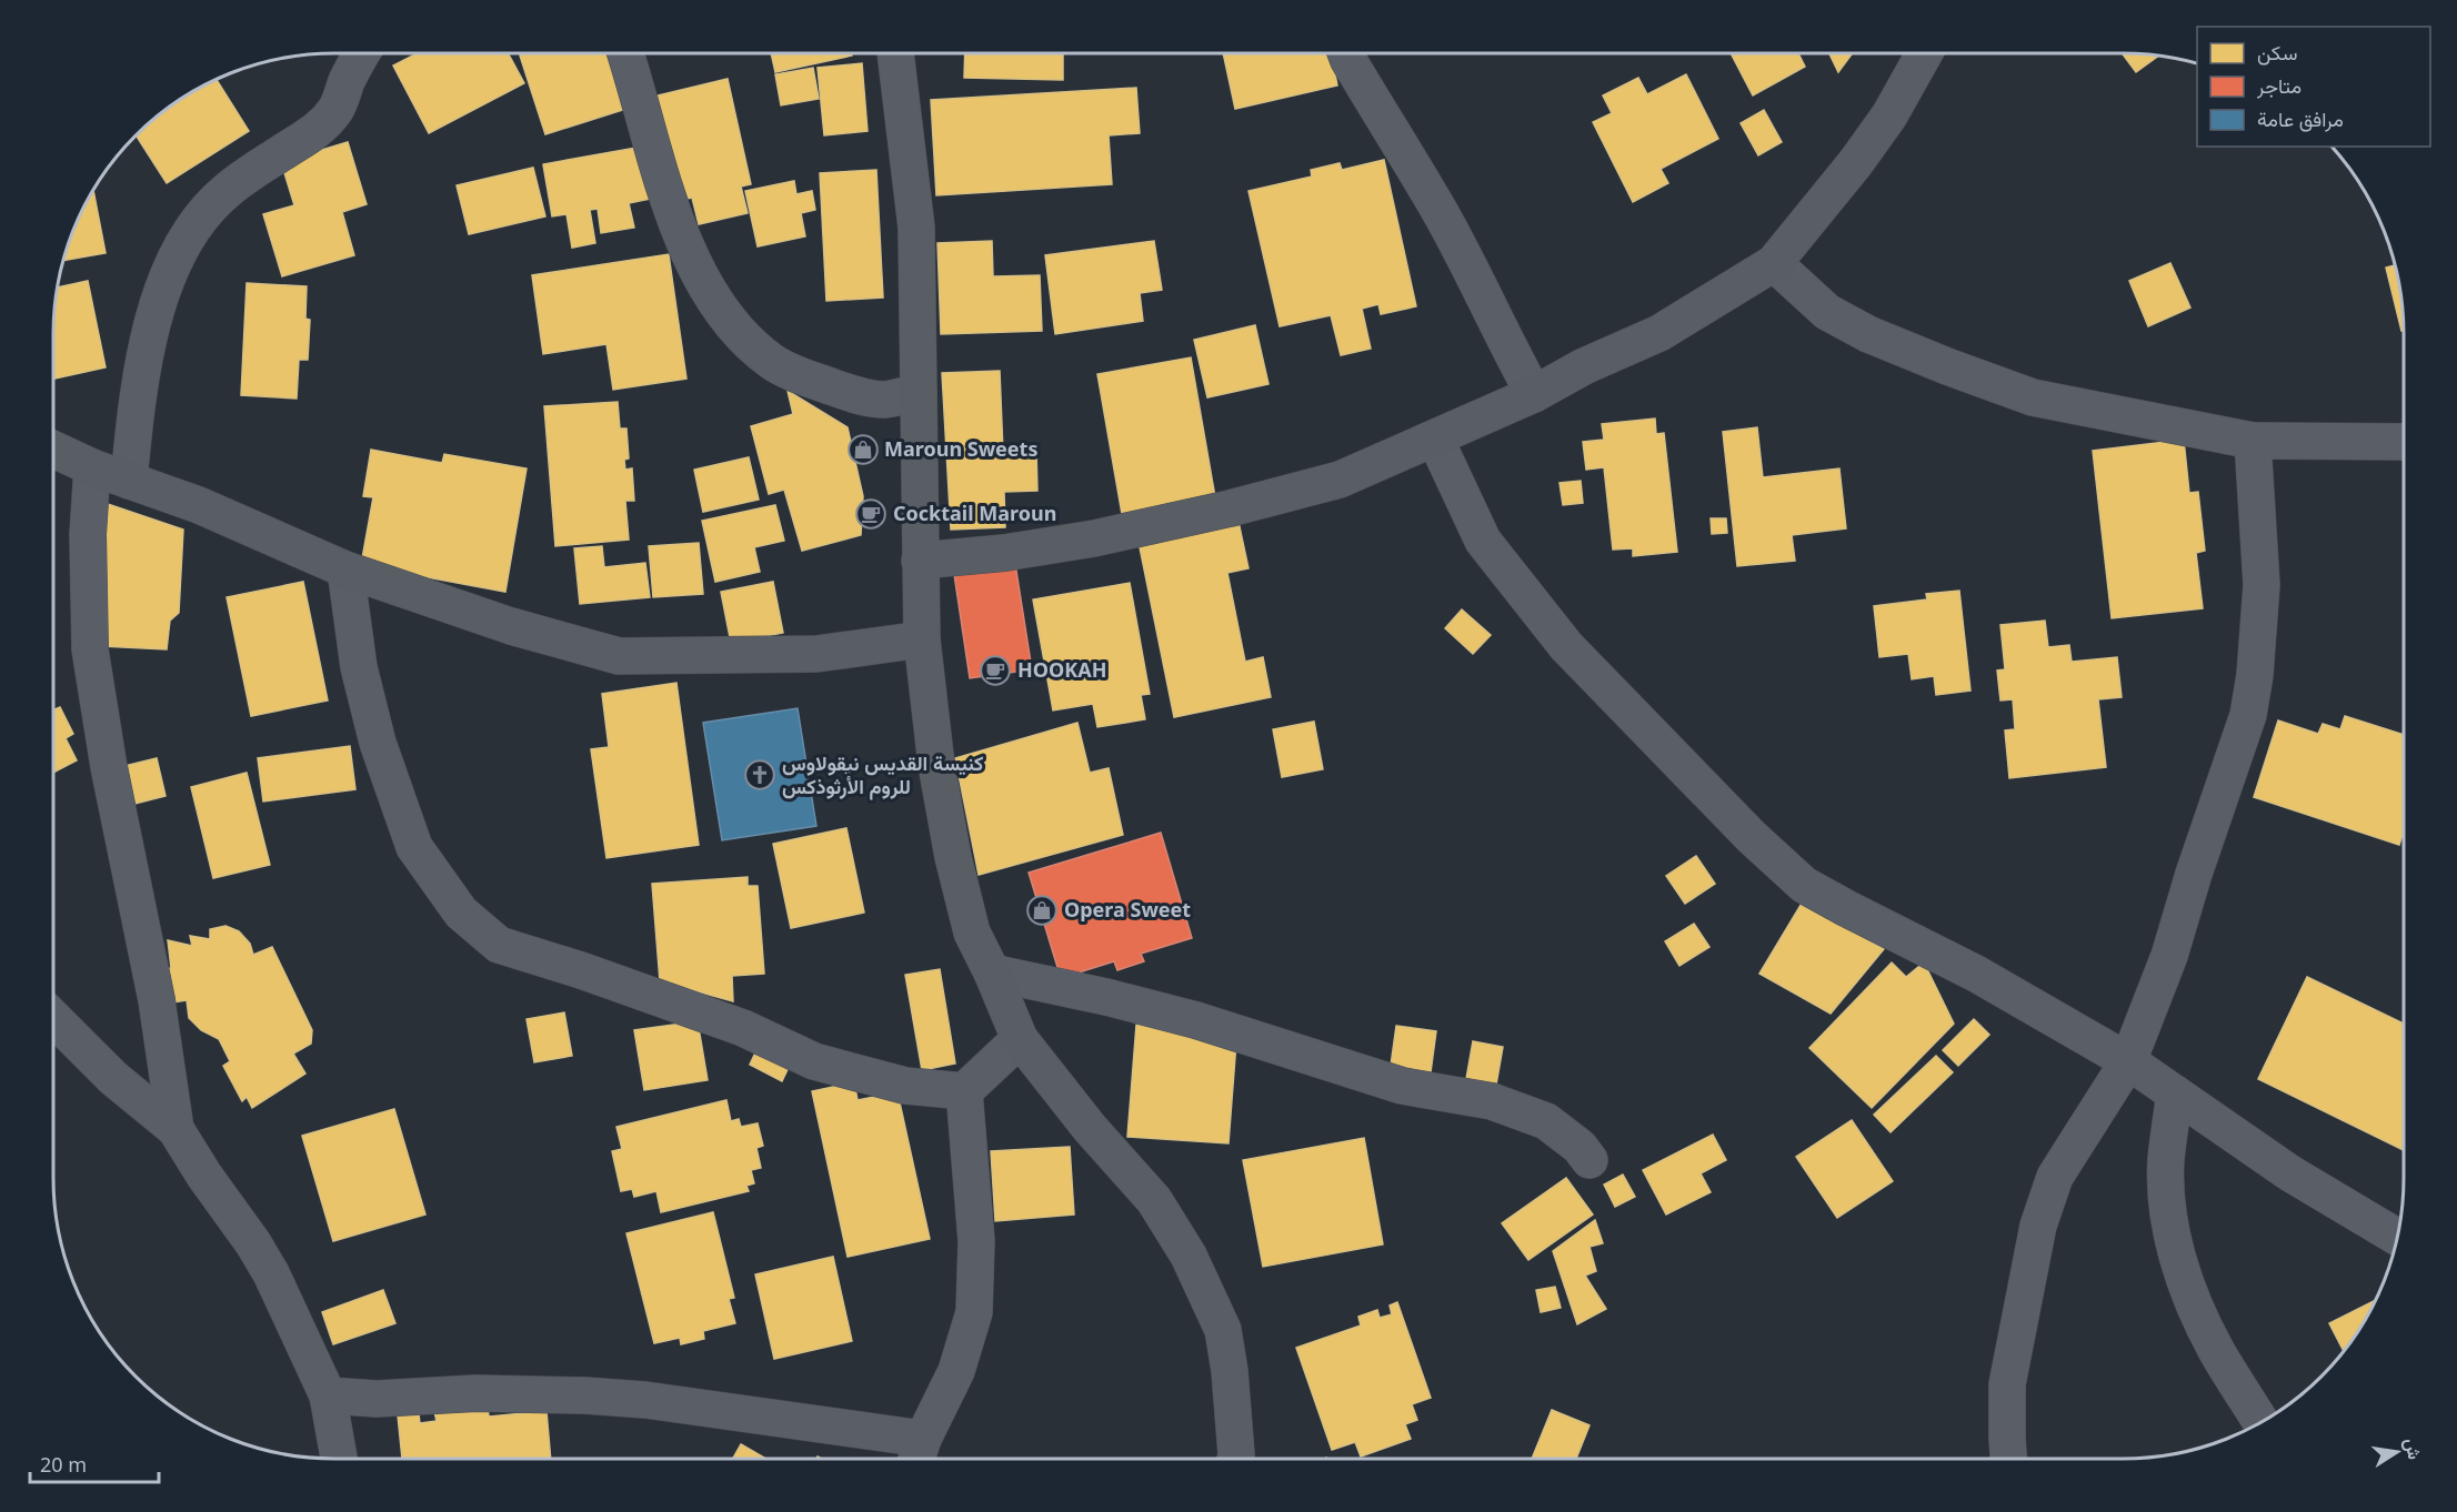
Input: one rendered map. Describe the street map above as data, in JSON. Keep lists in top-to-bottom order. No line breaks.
{"places":{"shop":["Maroun Sweets","Opera Sweet"],"cafe":["Cocktail Maroun","HOOKAH"],"church":["كنيسة القديس نيقولاوس للروم الأرثوذكس"]},"legend":["سكن","متاجر","مرافق عامة"],"scale_bar":"20 m","north":"right"}
